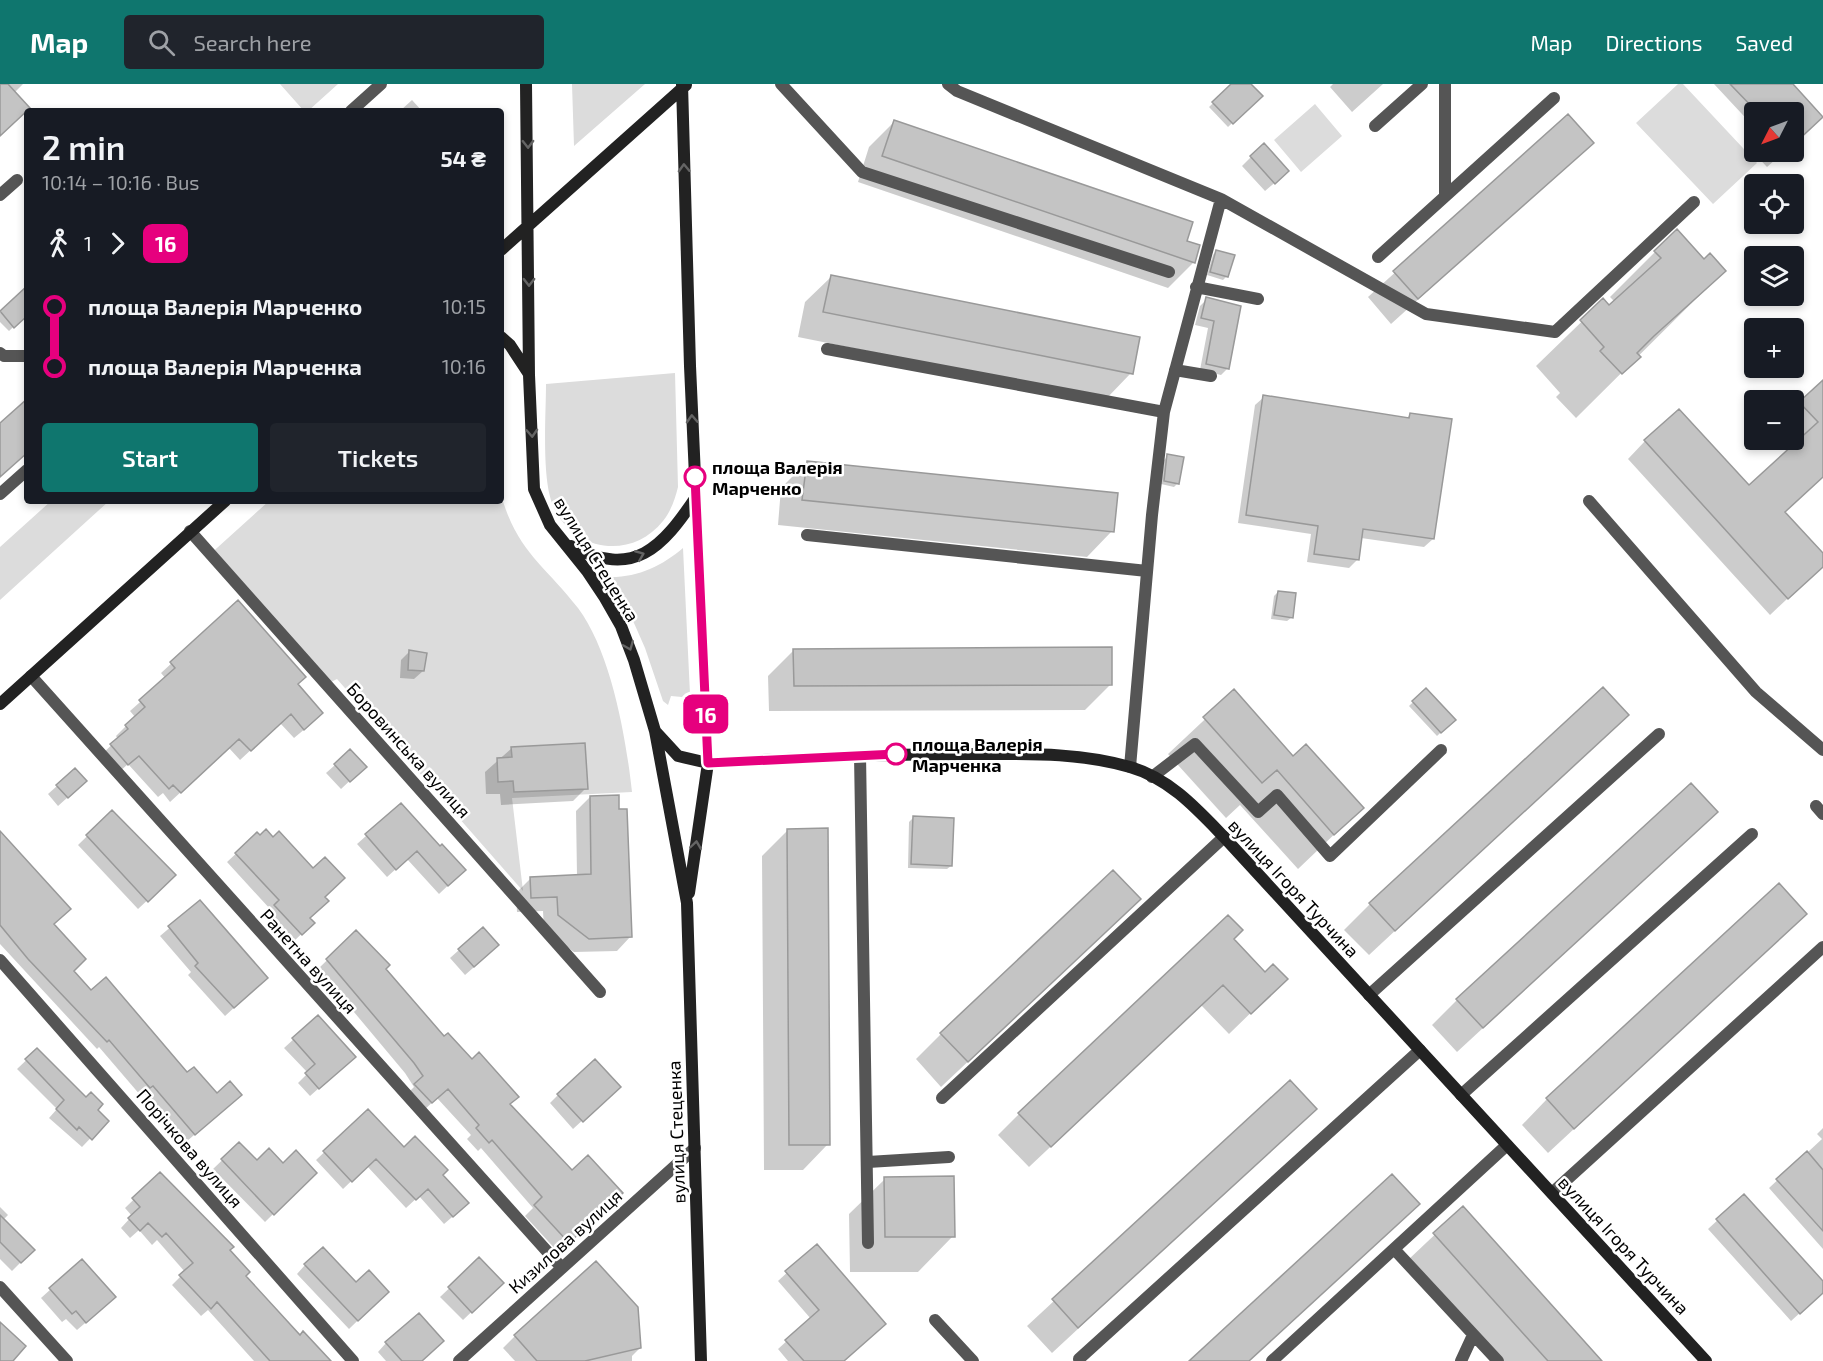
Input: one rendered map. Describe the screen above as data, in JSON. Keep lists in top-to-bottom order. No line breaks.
{"streets":{"main road":["вулиця Стеценка","вулиця Ігоря Турчина"],"street":["Боровинська вулиця","Ранетна вулиця","Порічкова вулиця","Кизилова вулиця"]},"crossings":[["вулиця Стеценка","вулиця Ігоря Турчина"],["вулиця Стеценка","Кизилова вулиця"],["Ранетна вулиця","Кизилова вулиця"]],"places":["площа Валерія Марченко","площа Валерія Марченка"],"lines":["bus line 16"],"north":"bottom left","page":{"header":"Map","search":"Search here","nav":["Map","Directions","Saved"],"on_map":"16","map_buttons":["+","−"],"heading":["2 min","10:14 – 10:16 · Bus","54 ₴"],"legs":["1","16"],"list":[{"name":"площа Валерія Марченко","value":"10:15"},{"name":"площа Валерія Марченка","value":"10:16"}],"buttons":["Start","Tickets"]}}
